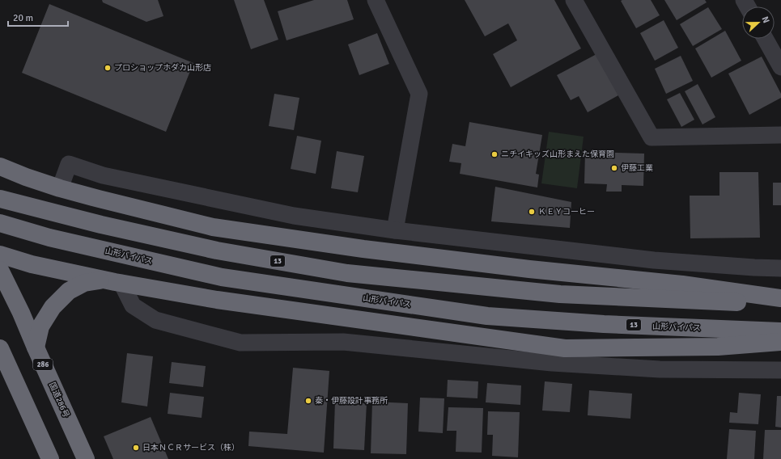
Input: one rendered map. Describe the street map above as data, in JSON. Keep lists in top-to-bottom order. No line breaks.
{"streets":{"highway":["山形バイパス","13","286","国道286号"]},"places":["プロショップホダカ山形店","ニチイキッズ山形まえた保育園","伊藤工業","ＫＥＹコーヒー","秦・伊藤設計事務所","日本ＮＣＲサービス（株）"],"scale_bar":"20 m","north":"right"}
